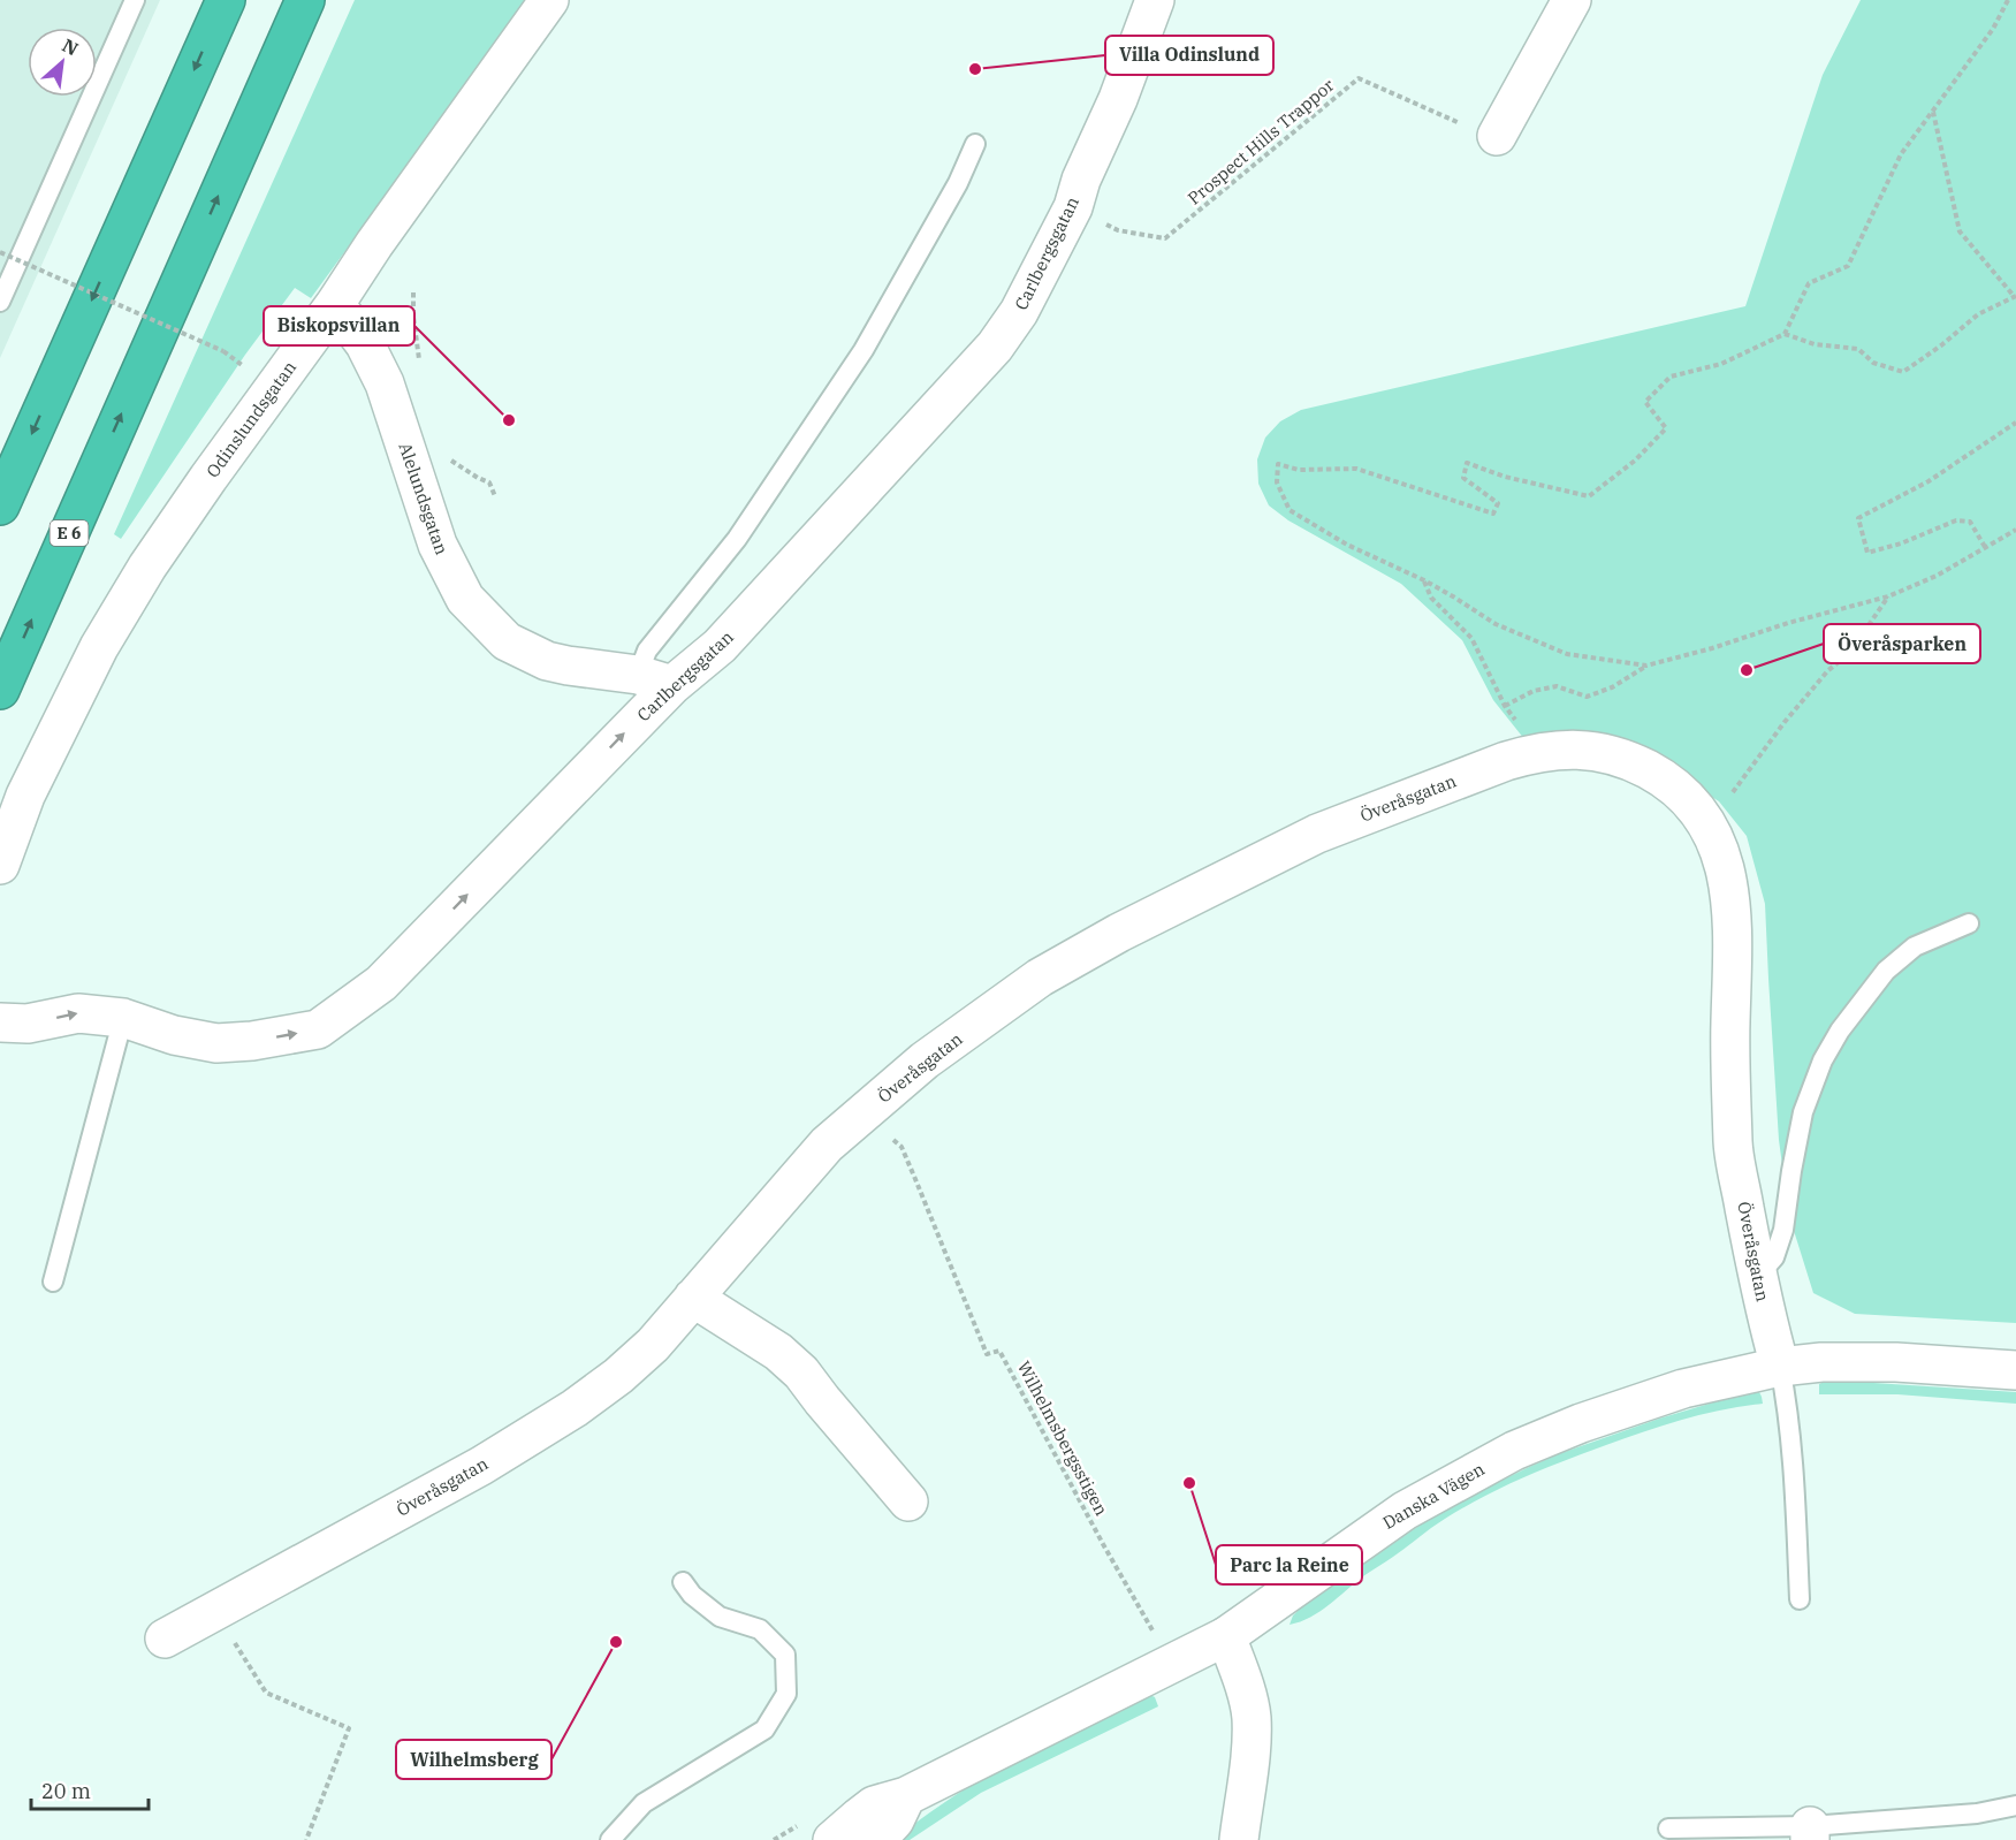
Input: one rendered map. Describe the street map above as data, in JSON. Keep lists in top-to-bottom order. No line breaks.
{"streets":{"highway":["E 6"],"street":["Carlbergsgatan","Odinslundsgatan","Alelundsgatan","Överåsgatan","Danska Vägen"],"path":["Prospect Hills Trappor","Wilhelmsbergsstigen"]},"crossings":[["Carlbergsgatan","Alelundsgatan"],["Odinslundsgatan","Alelundsgatan"],["Överåsgatan","Danska Vägen"]],"one_way":["Carlbergsgatan"],"places":["Villa Odinslund","Biskopsvillan","Överåsparken","Parc la Reine","Wilhelmsberg"],"scale_bar":"20 m","north":"top right"}
